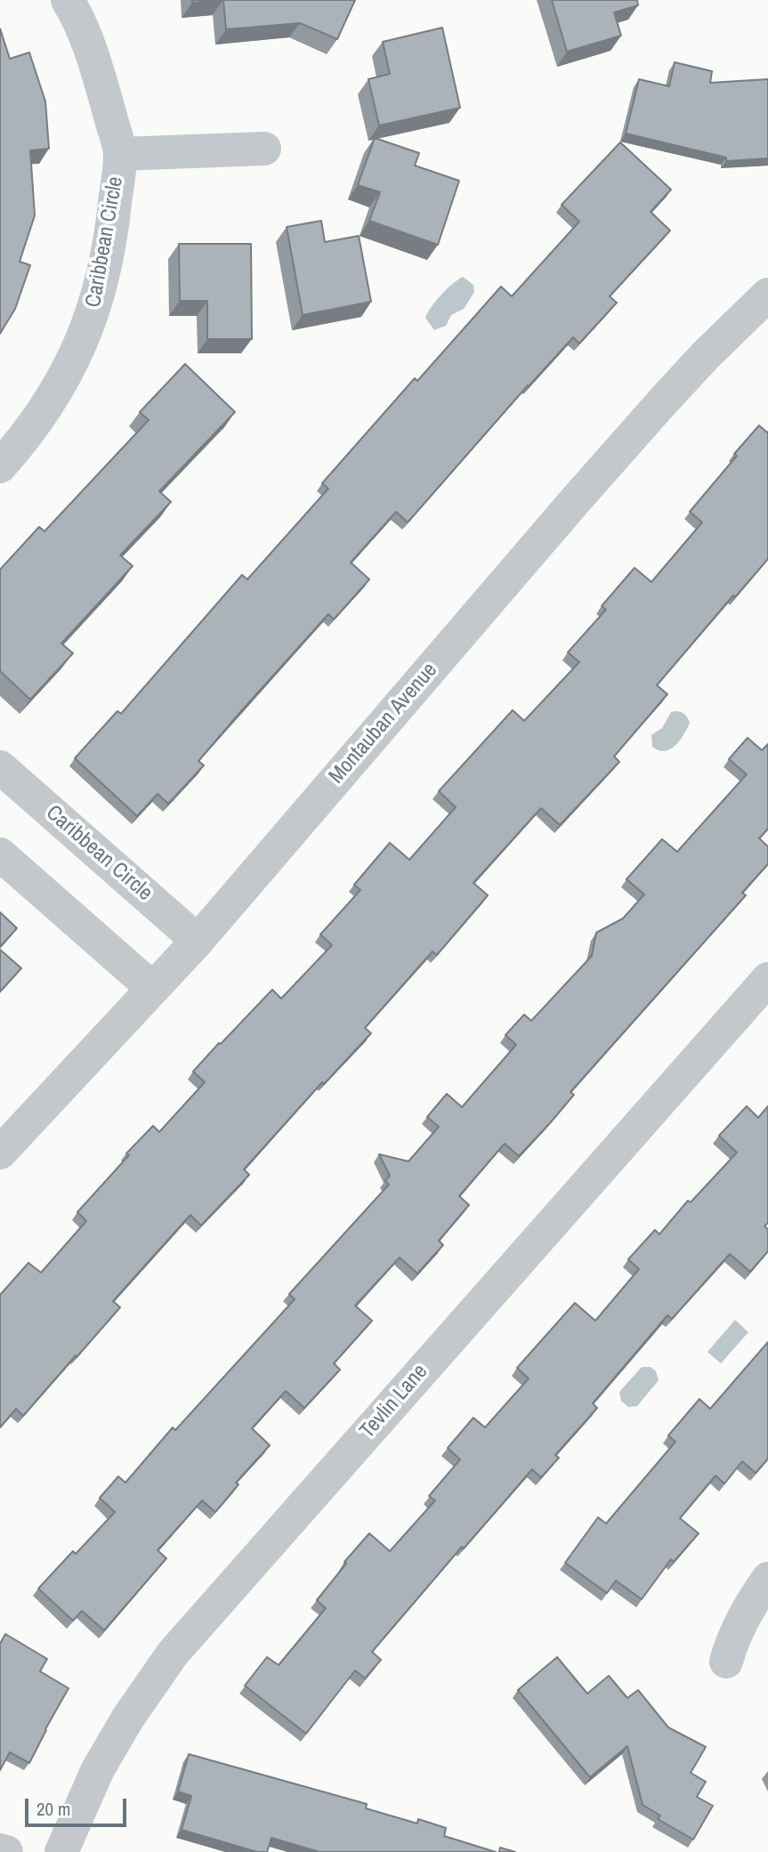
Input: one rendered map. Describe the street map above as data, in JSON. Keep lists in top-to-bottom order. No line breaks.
{"streets":{"street":["Caribbean Circle","Montauban Avenue","Tevlin Lane"]},"crossings":[["Caribbean Circle","Montauban Avenue"]],"scale_bar":"20 m"}
